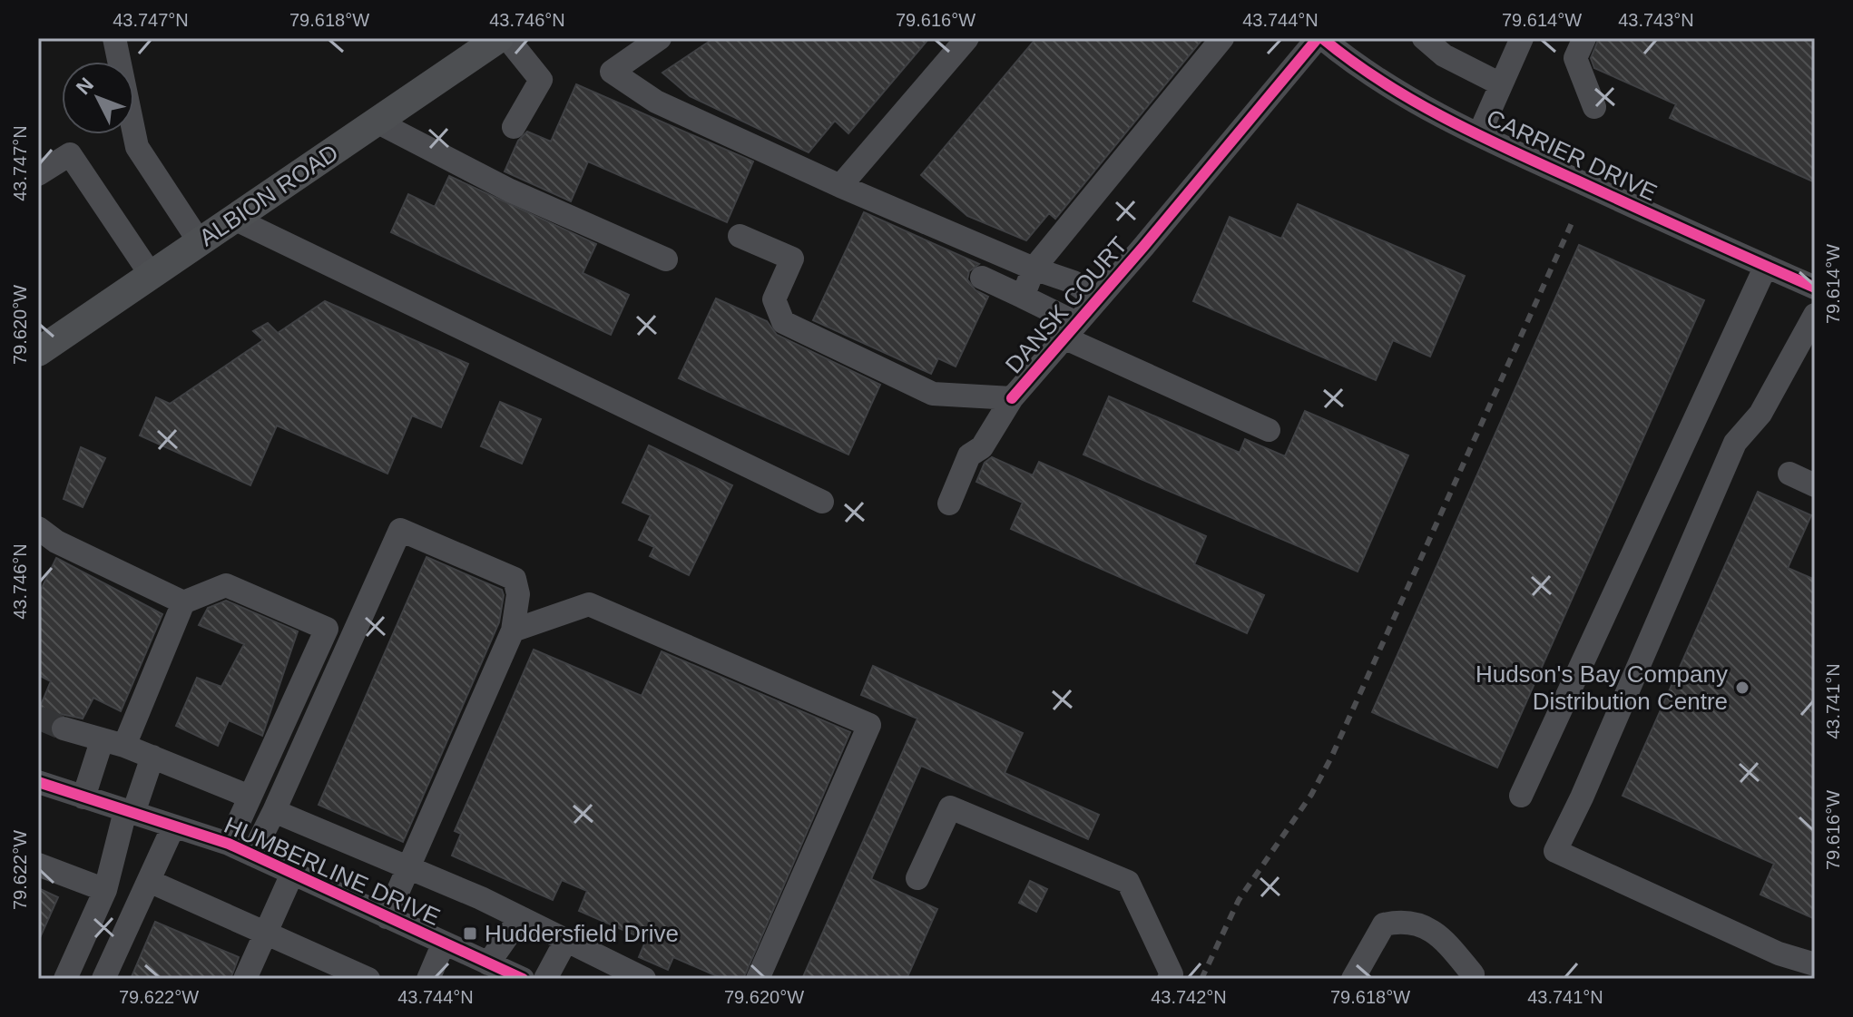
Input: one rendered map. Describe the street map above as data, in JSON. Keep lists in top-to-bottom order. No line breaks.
{"streets":{"main road":["ALBION ROAD"],"street":["CARRIER DRIVE","DANSK COURT","HUMBERLINE DRIVE"]},"crossings":[["CARRIER DRIVE","DANSK COURT"]],"places":{"other":["Hudson's Bay Company Distribution Centre"],"transit":["Huddersfield Drive"]},"north":"top left","coordinates":["43.747°N","79.618°W","43.746°N","79.616°W","43.744°N","79.614°W","43.743°N","79.620°W","43.741°N","79.622°W","43.742°N"]}
